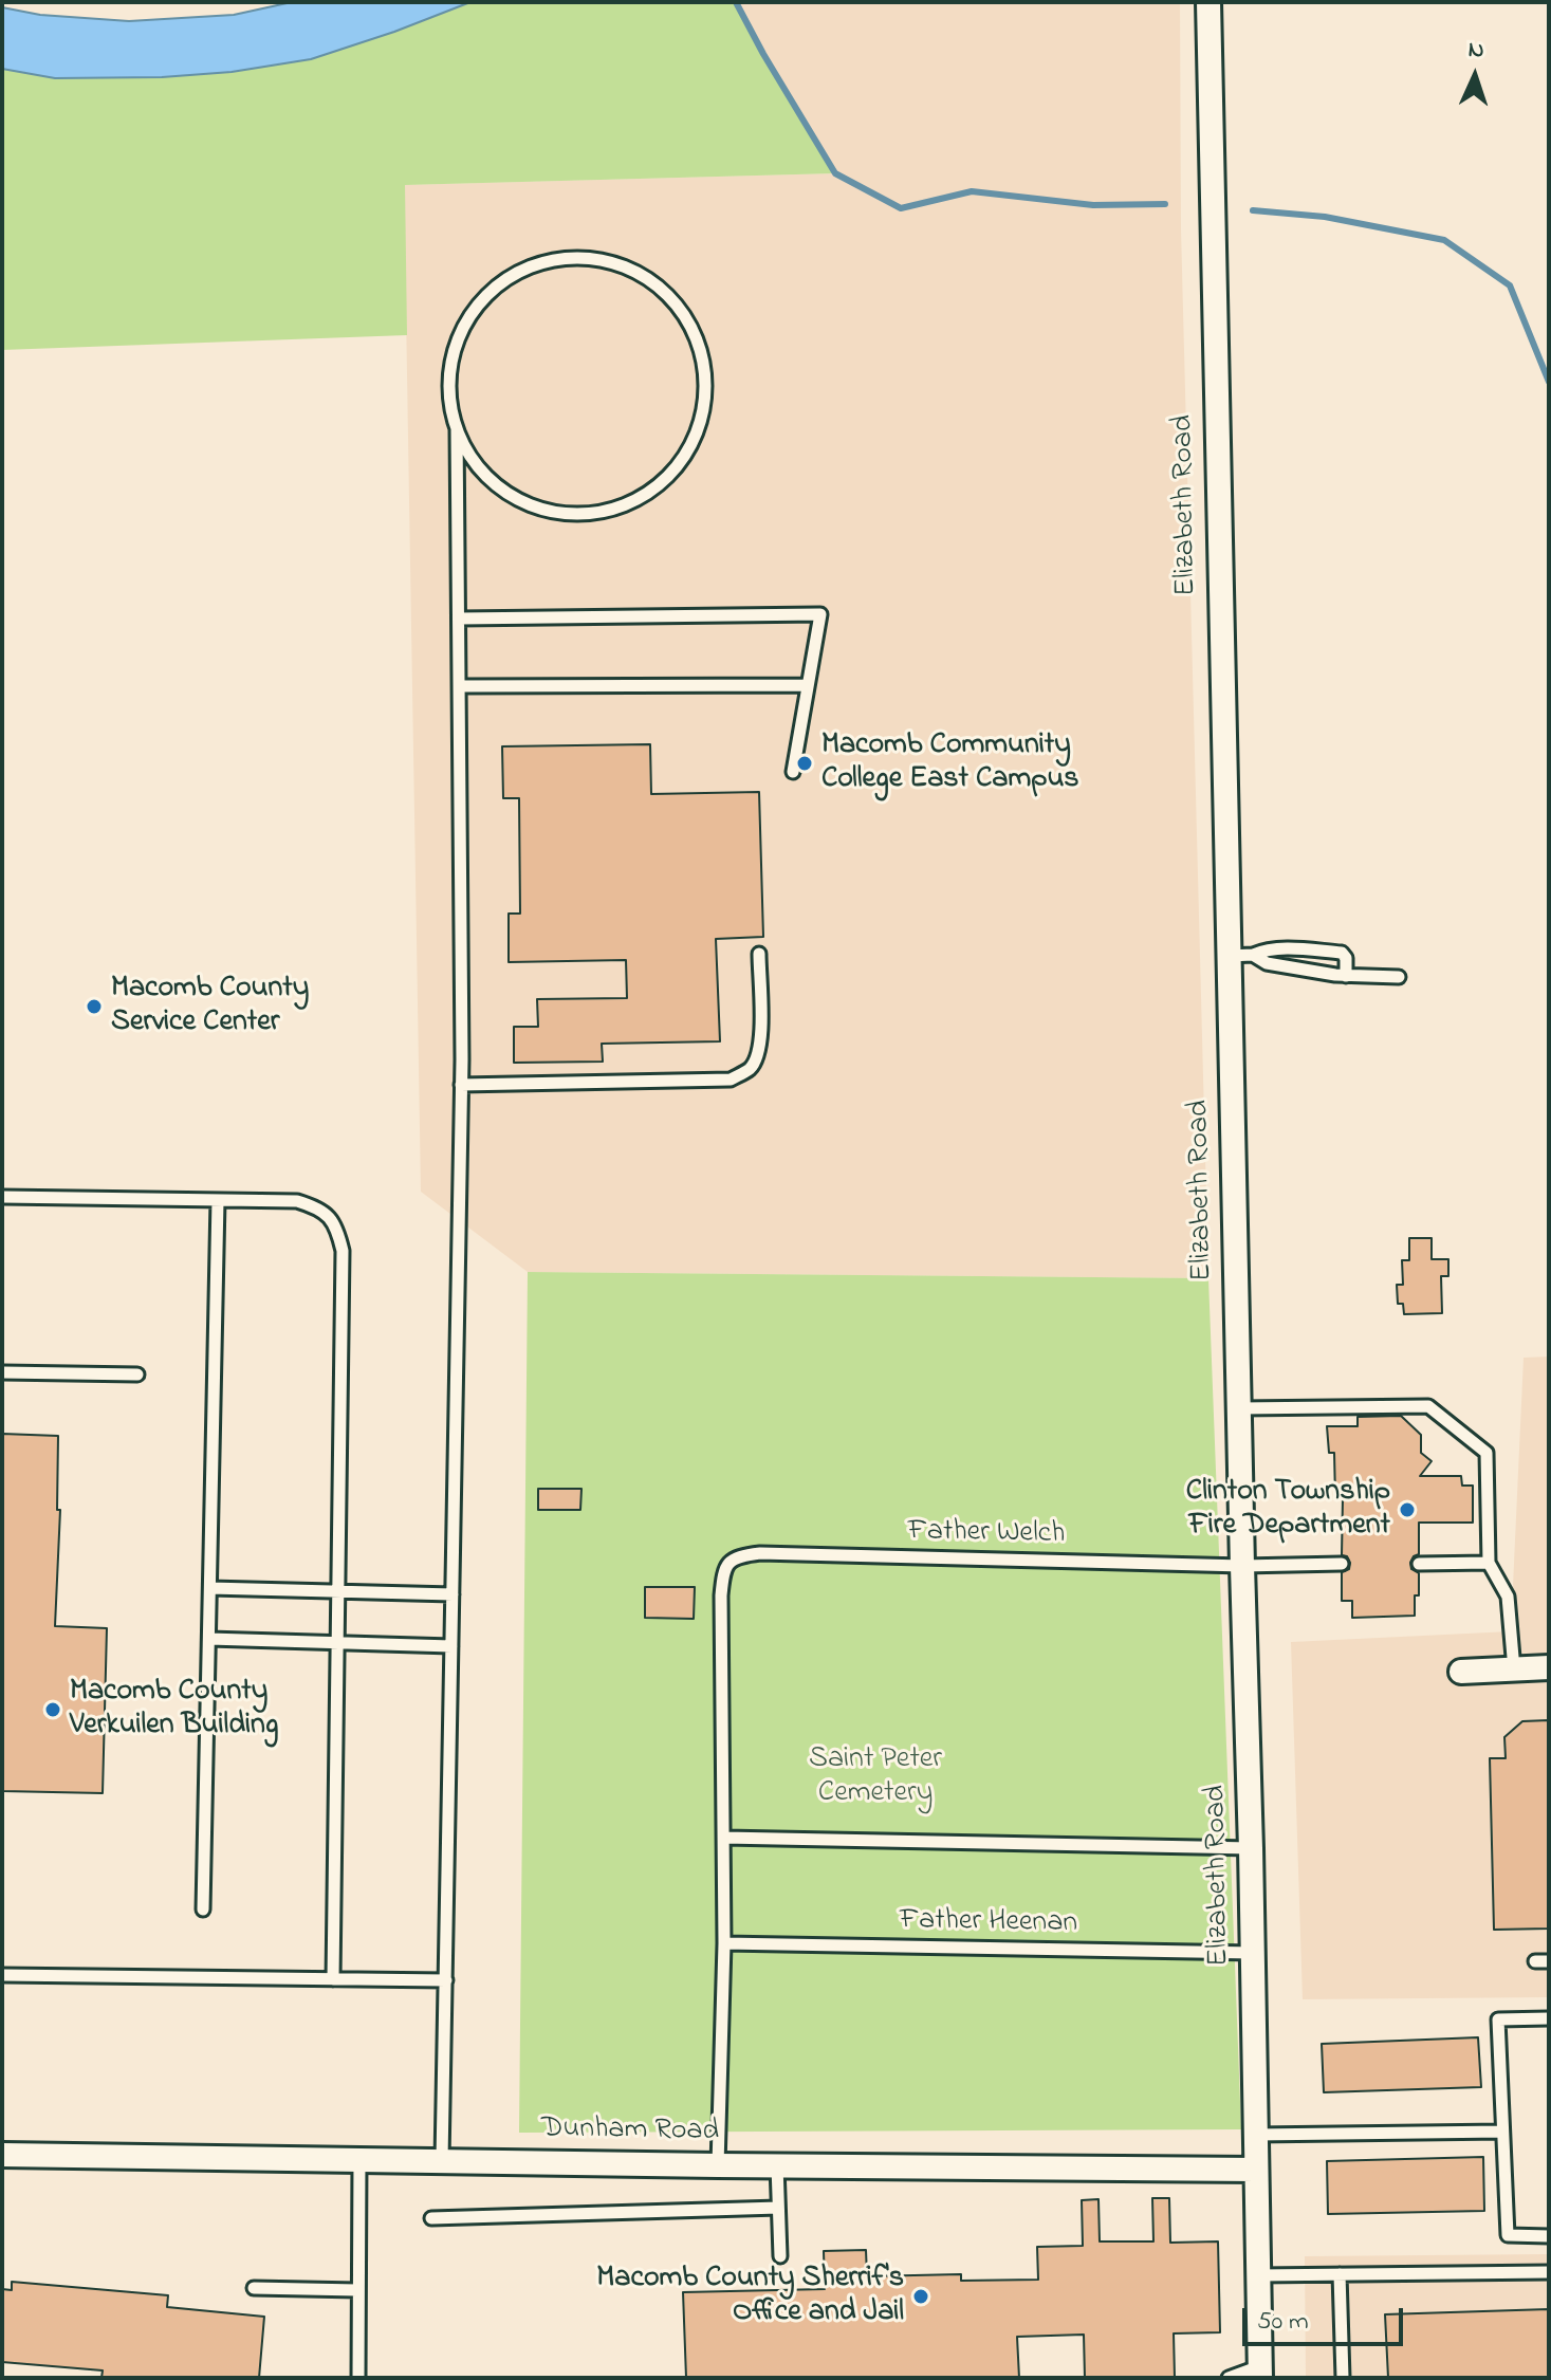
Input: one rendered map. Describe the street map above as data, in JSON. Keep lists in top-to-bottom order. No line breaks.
{"streets":{"street":["Elizabeth Road","Dunham Road"],"lane":["Father Welch","Father Heenan"]},"crossings":[["Elizabeth Road","Father Welch"],["Elizabeth Road","Father Heenan"],["Elizabeth Road","Dunham Road"]],"parks":["Saint Peter Cemetery"],"places":["Macomb Community College East Campus","Macomb County Service Center","Clinton Township Fire Department","Macomb County Verkuilen Building","Macomb County Sherrif's Office and Jail"],"scale_bar":"50 m","north":"top"}
